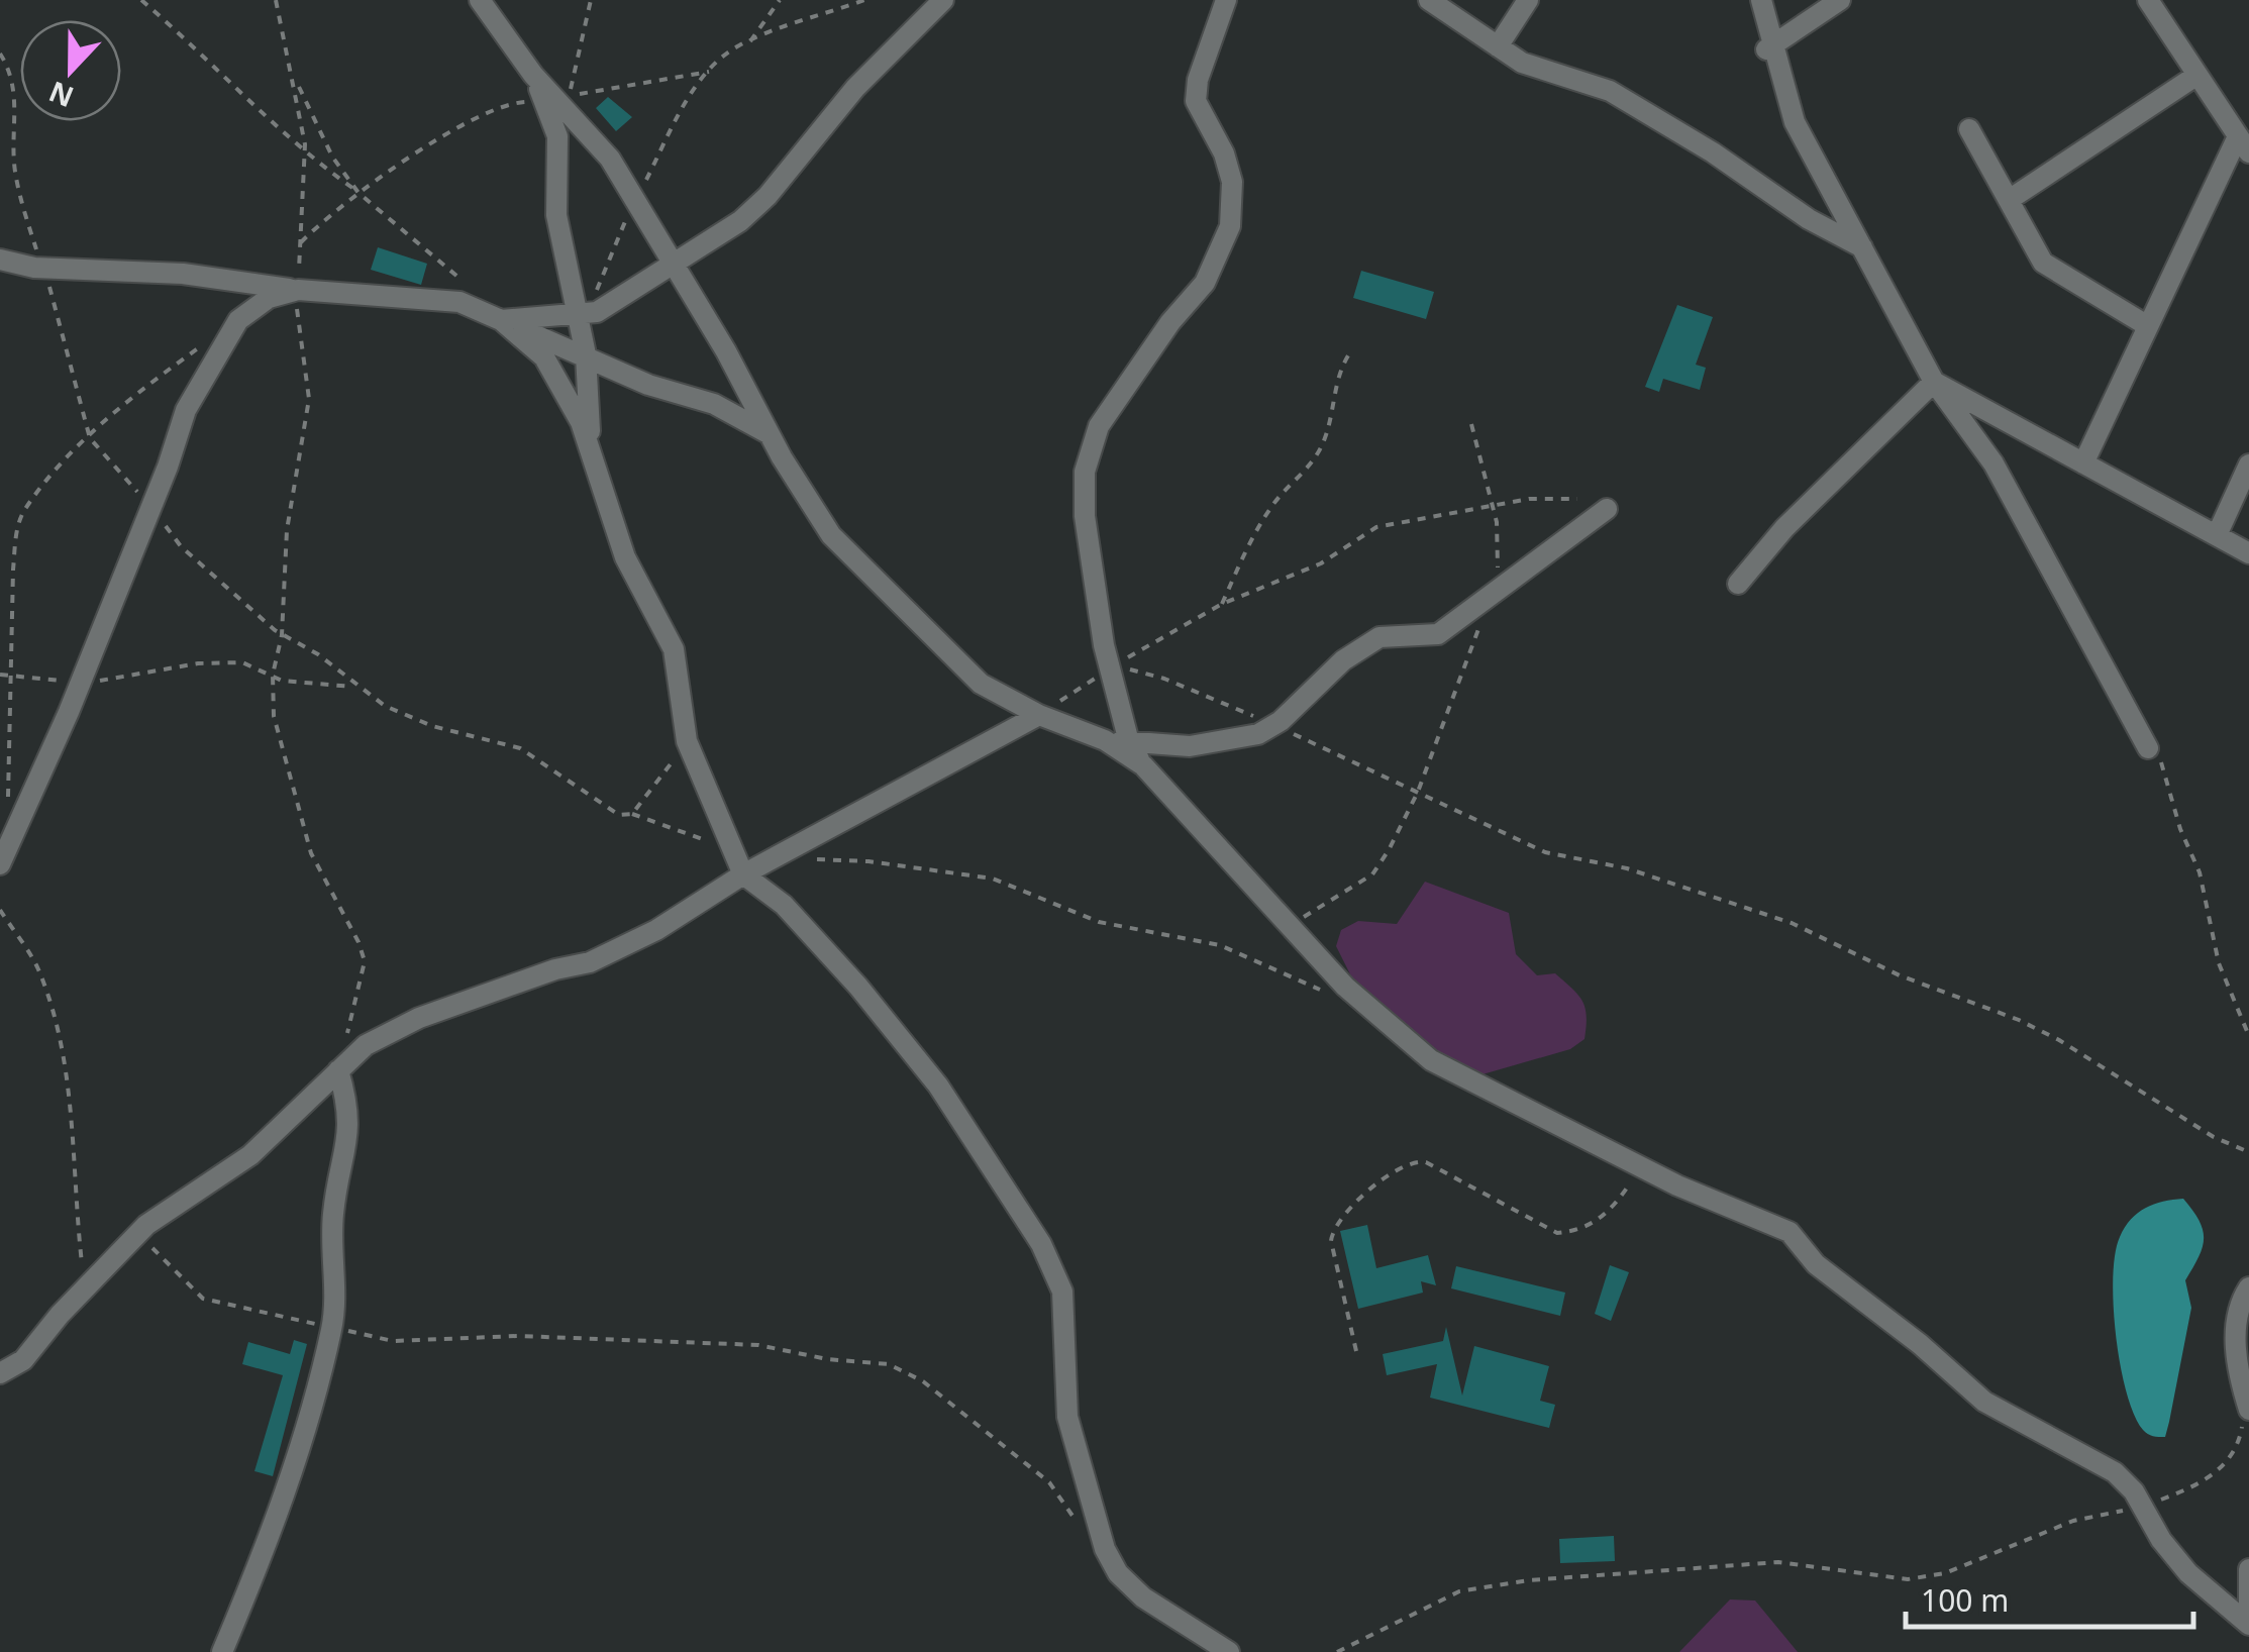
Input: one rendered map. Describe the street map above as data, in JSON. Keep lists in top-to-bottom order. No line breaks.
{"scale_bar":"100 m","north":"bottom"}
